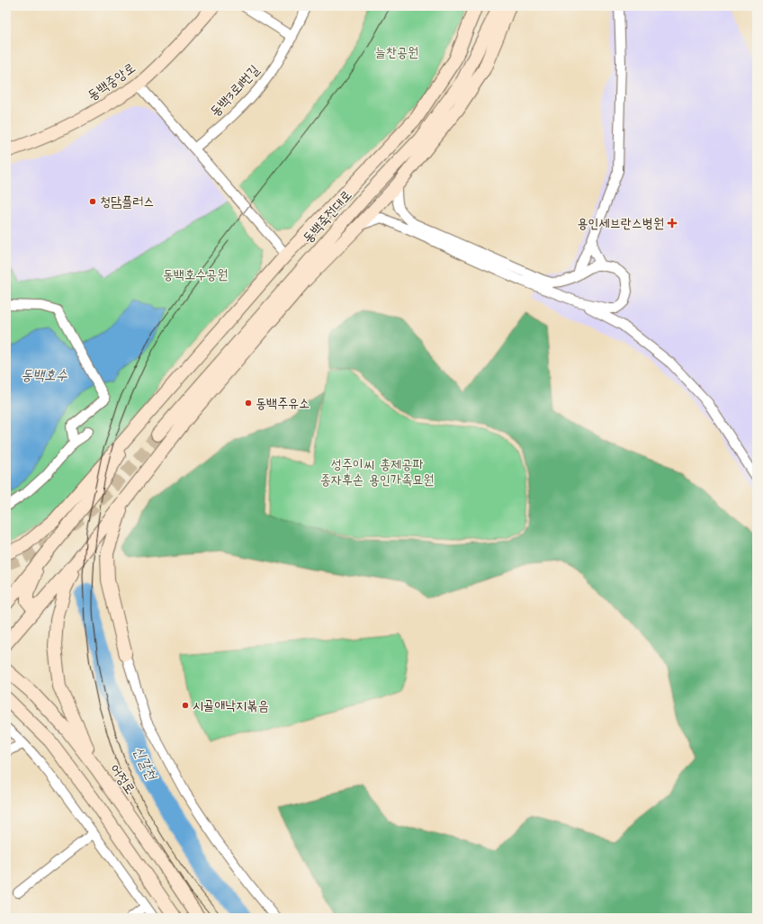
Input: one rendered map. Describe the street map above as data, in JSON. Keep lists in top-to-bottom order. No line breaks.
{"streets":{"main road":["동백중앙로","동백죽전대로","어정로"],"street":["동백3로11번길"]},"water":["동백호수","신갈천"],"parks":["늘찬공원","동백호수공원","성주이씨 총제공파 종자후손 용인가족묘원"],"places":{"other":["청담플러스","동백주유소","시골애낙지볶음"],"health":["용인세브란스병원"]}}
